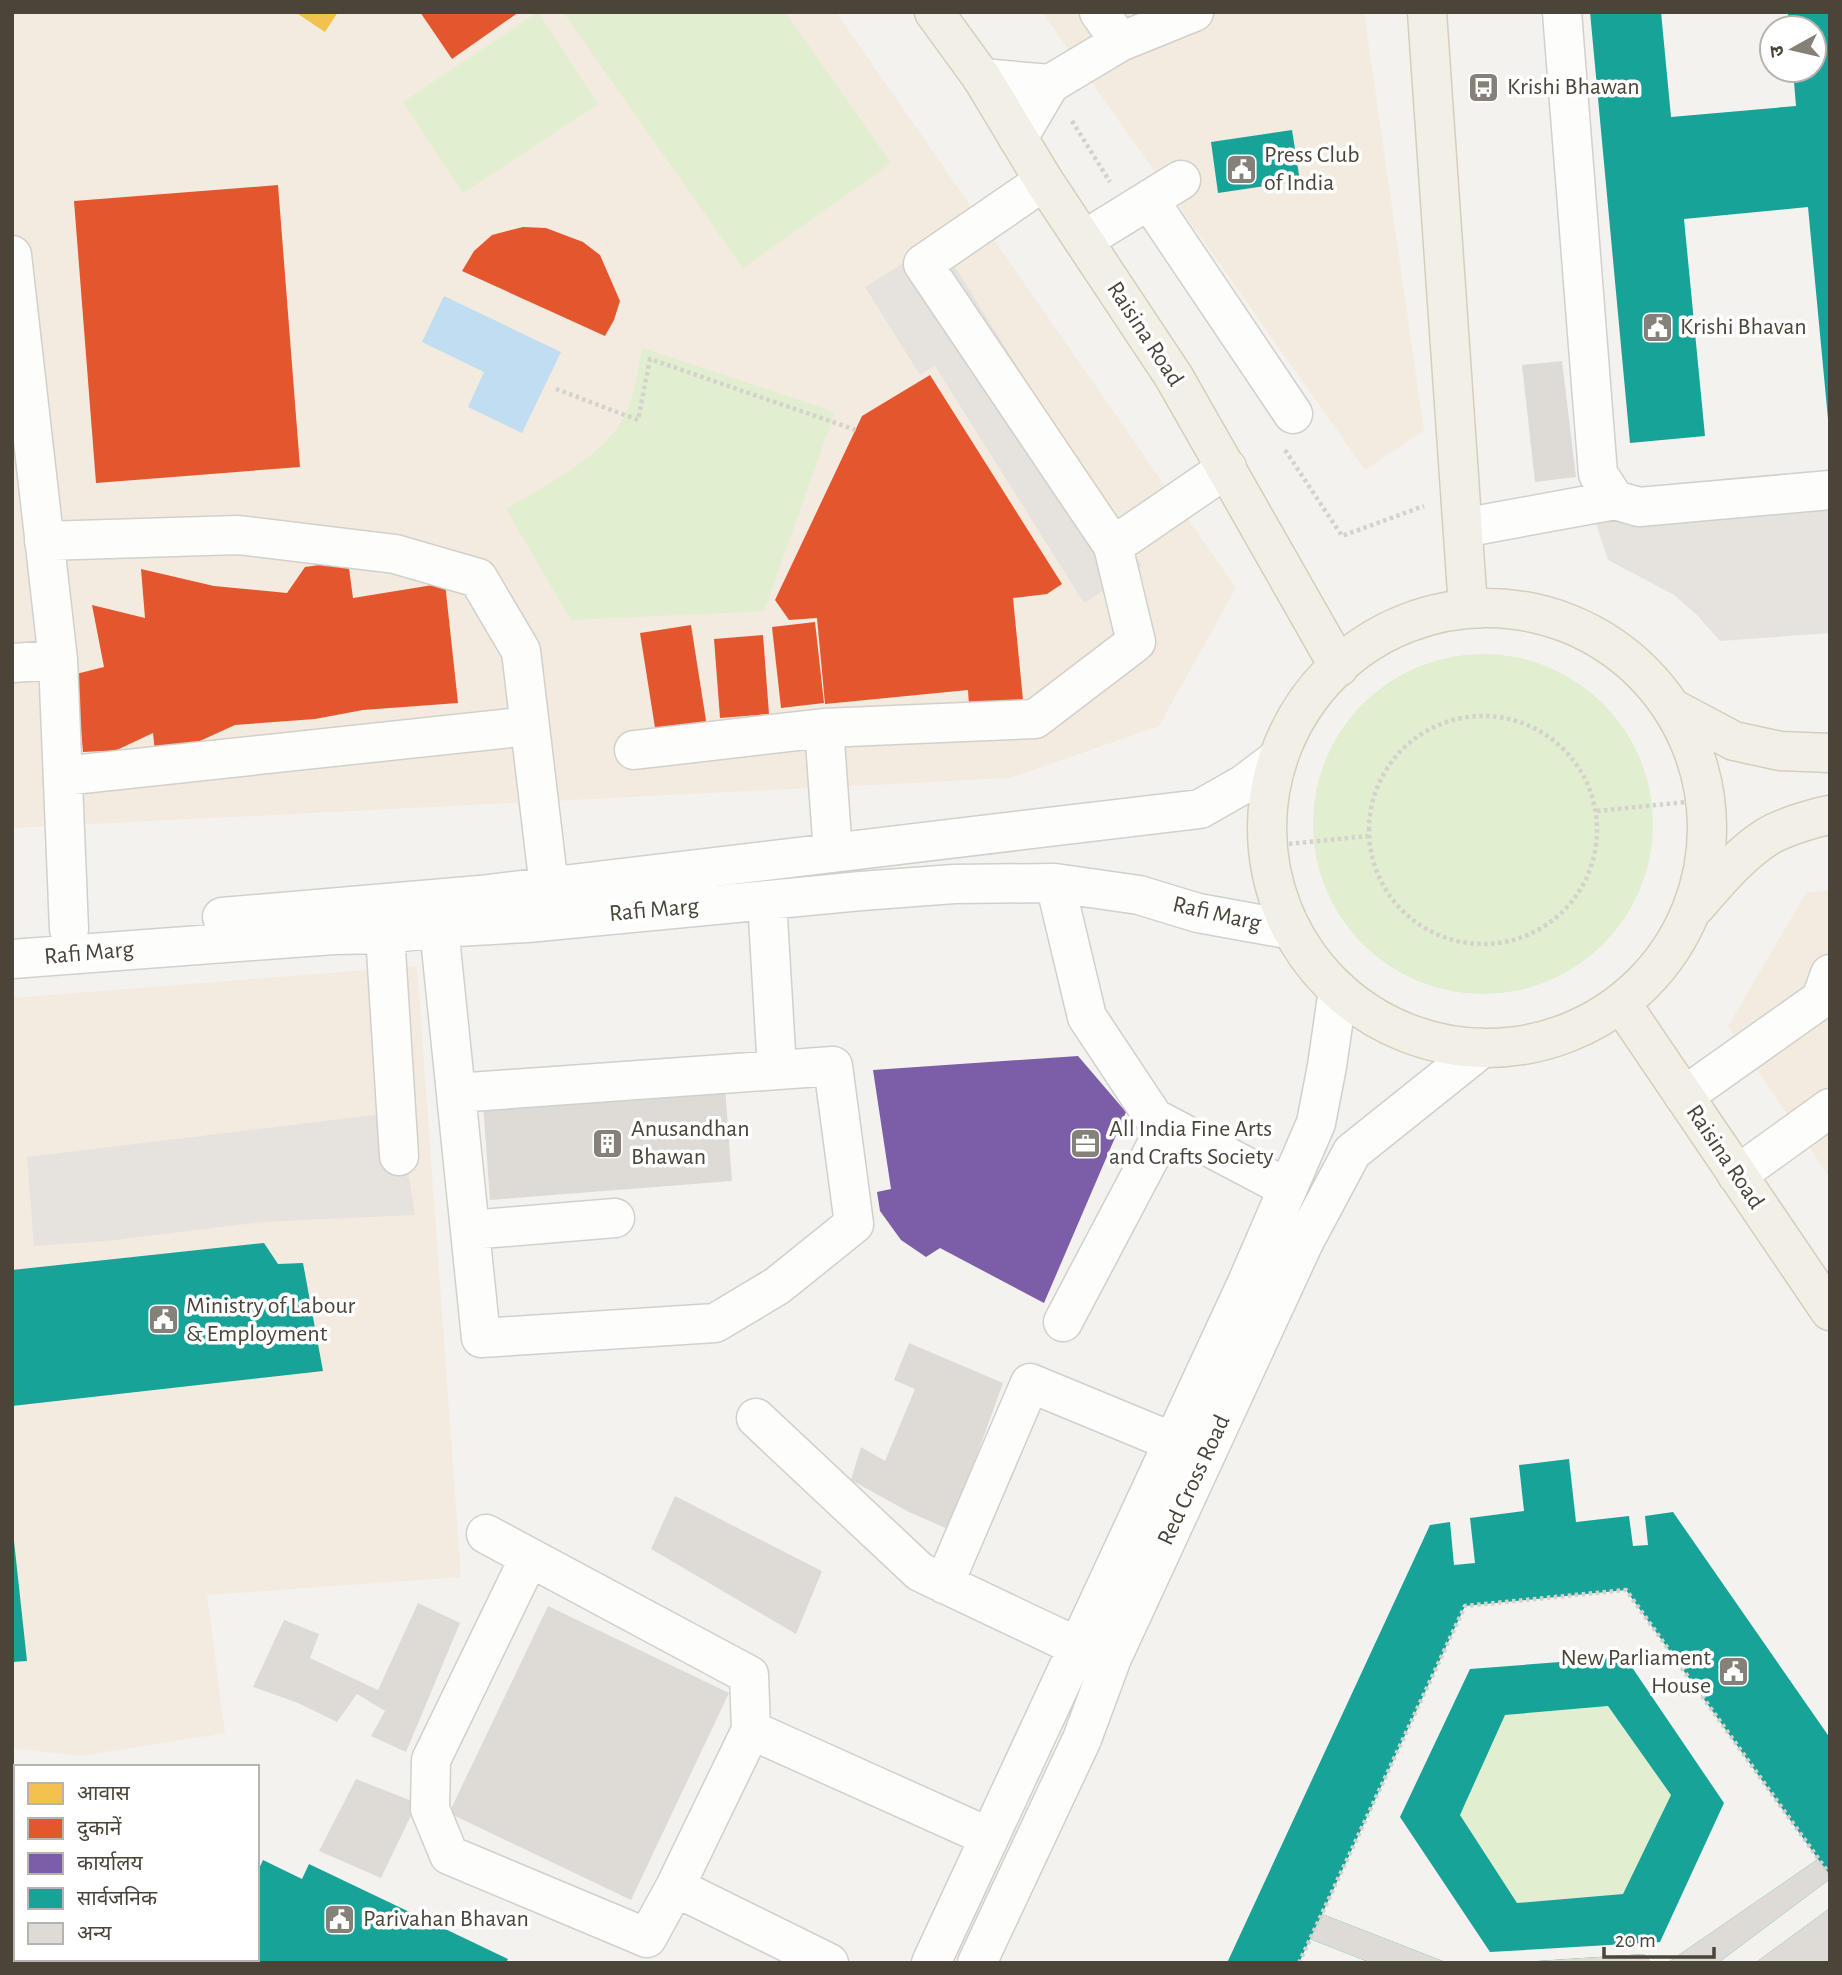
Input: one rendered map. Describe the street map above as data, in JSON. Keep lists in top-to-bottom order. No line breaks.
{"streets":{"main road":["Raisina Road"],"street":["Rafi Marg","Red Cross Road"]},"places":{"bus stop":["Krishi Bhawan"],"public building":["Press Club of India","Krishi Bhavan","Ministry of Labour & Employment","New Parliament House","Parivahan Bhavan"],"building":["Anusandhan Bhawan"],"office":["All India Fine Arts and Crafts Society"]},"legend":["आवास","दुकानें","कार्यालय","सार्वजनिक","अन्य"],"scale_bar":"20 m","north":"left"}
